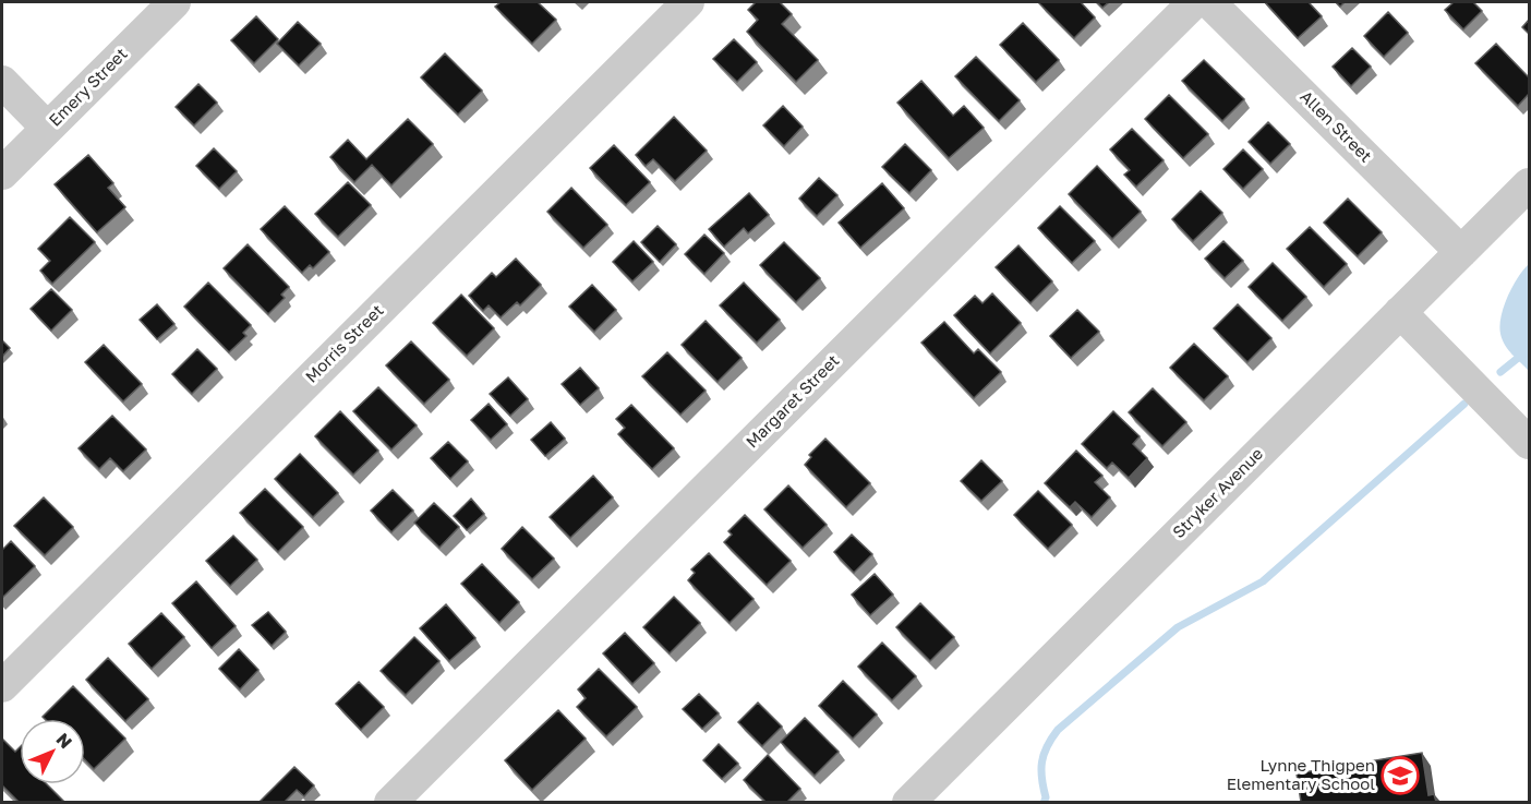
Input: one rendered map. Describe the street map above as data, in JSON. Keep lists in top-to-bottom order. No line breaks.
{"streets":{"street":["Emery Street","Allen Street","Morris Street","Margaret Street","Stryker Avenue"]},"crossings":[["Allen Street","Stryker Avenue"]],"places":{"school or university":["Lynne Thigpen Elementary School"]},"north":"top right"}
